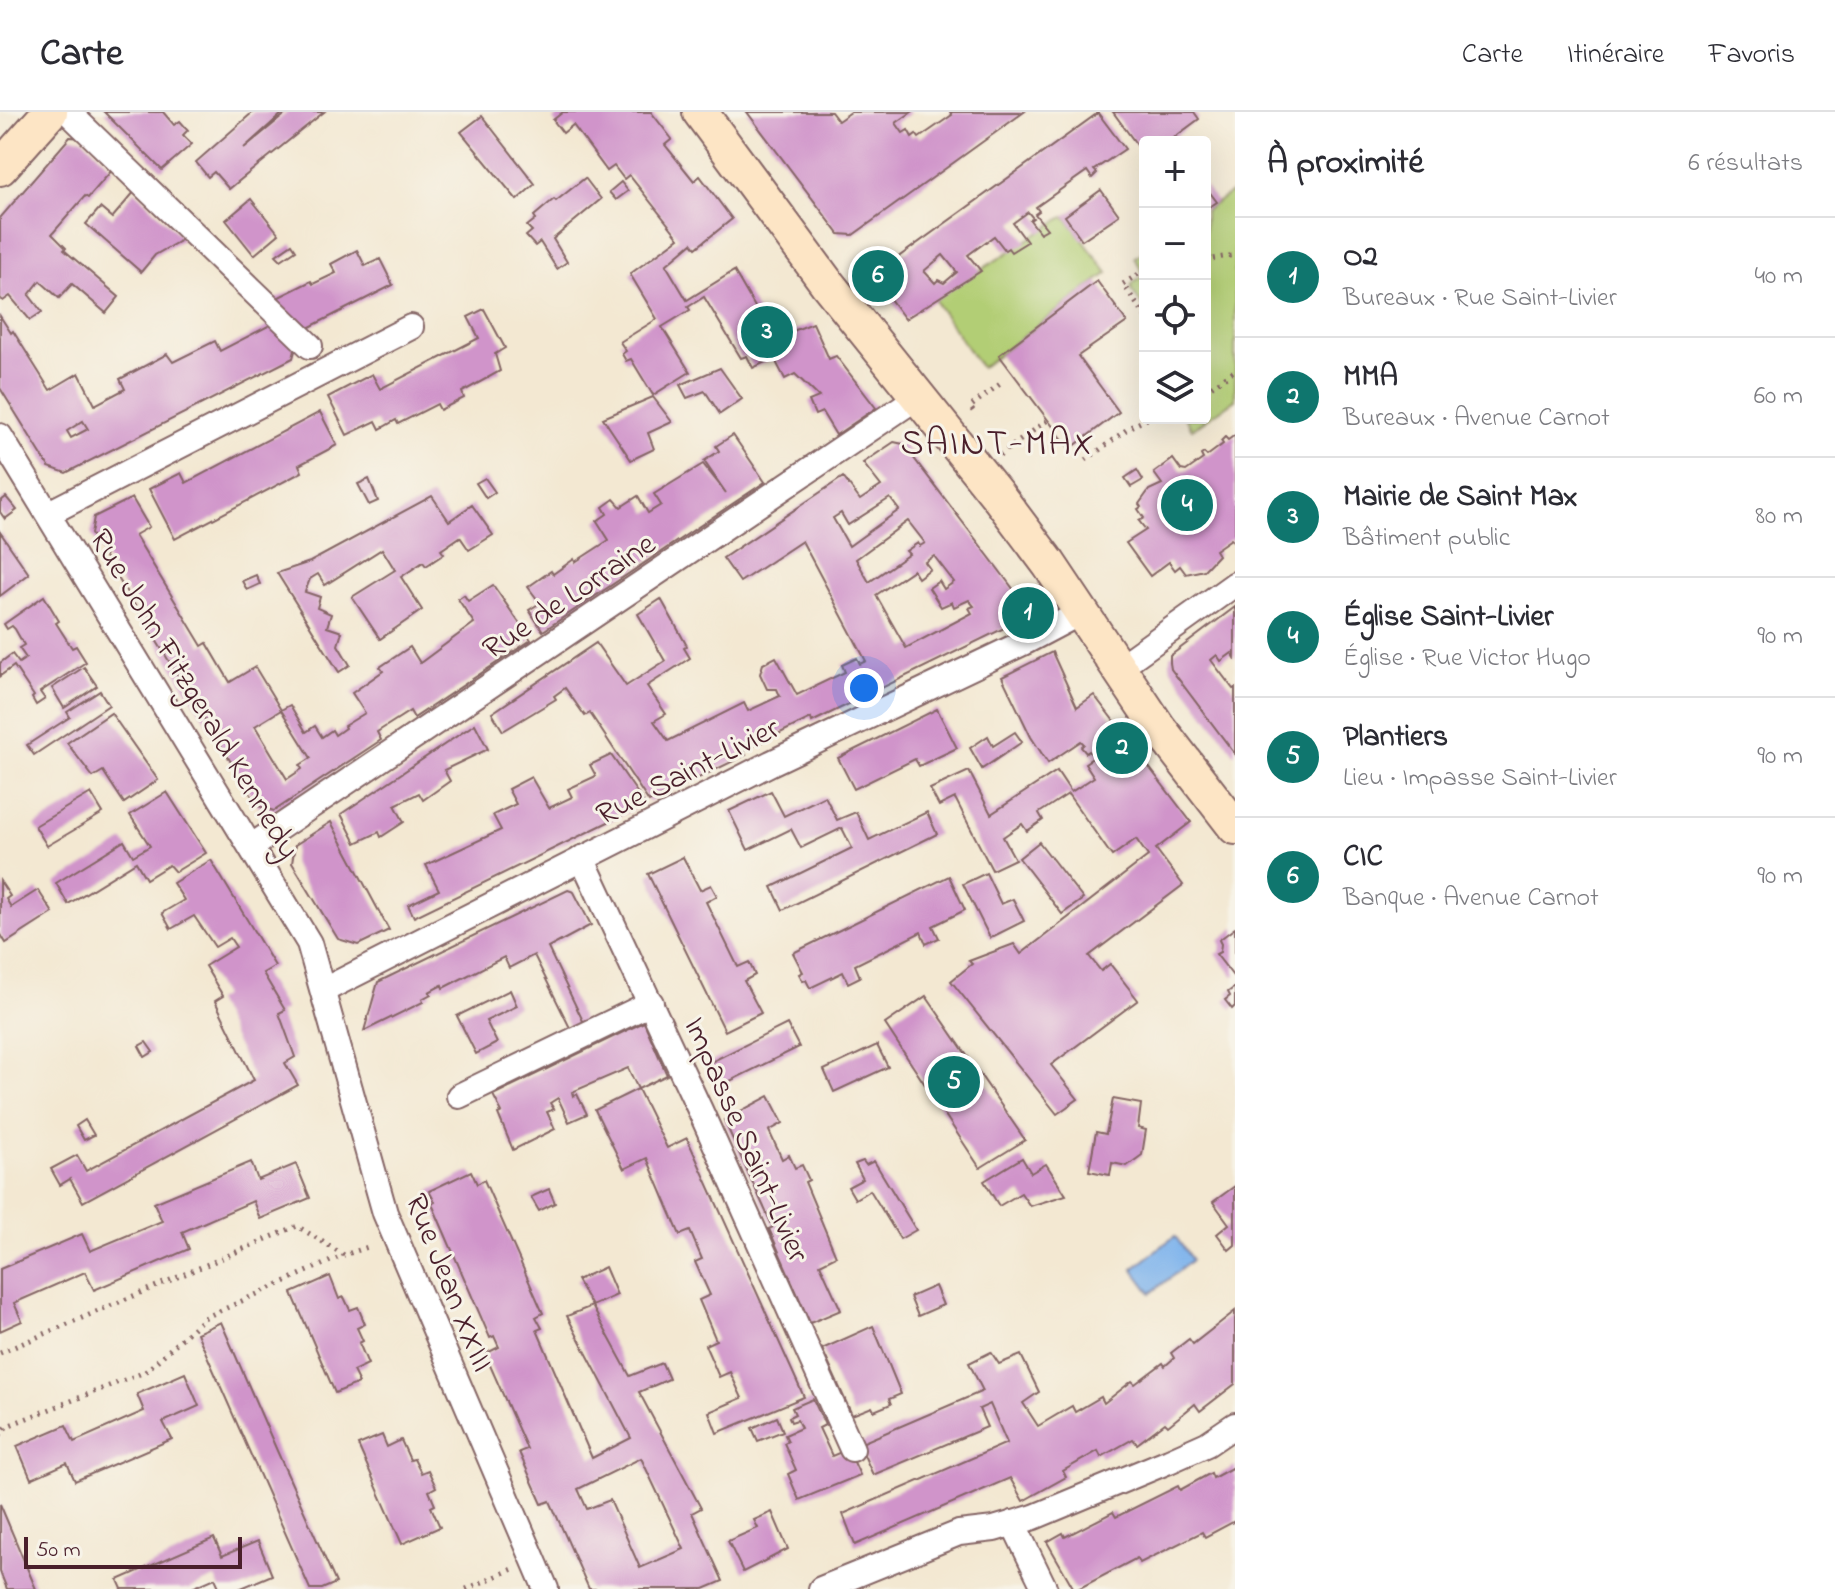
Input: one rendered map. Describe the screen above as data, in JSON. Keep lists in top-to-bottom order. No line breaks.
{"streets":{"street":["Rue de Lorraine","Rue John Fitzgerald Kennedy","Rue Saint-Livier","Impasse Saint-Livier","Rue Jean XXIII"]},"crossings":[["Rue de Lorraine","Rue John Fitzgerald Kennedy"],["Rue John Fitzgerald Kennedy","Rue Saint-Livier"],["Rue John Fitzgerald Kennedy","Rue Jean XXIII"],["Rue Saint-Livier","Impasse Saint-Livier"],["Rue Saint-Livier","Rue Jean XXIII"]],"districts":["SAINT-MAX"],"scale_bar":"50 m","page":{"header":"Carte","nav":["Carte","Itinéraire","Favoris"],"heading":["À proximité","6 résultats"],"map_buttons":["+","−"],"list":[{"mark":"1","name":"O2","note":"Bureaux · Rue Saint-Livier","value":"40 m"},{"mark":"2","name":"MMA","note":"Bureaux · Avenue Carnot","value":"60 m"},{"mark":"3","name":"Mairie de Saint Max","note":"Bâtiment public","value":"80 m"},{"mark":"4","name":"Église Saint-Livier","note":"Église · Rue Victor Hugo","value":"90 m"},{"mark":"5","name":"Plantiers","note":"Lieu · Impasse Saint-Livier","value":"90 m"},{"mark":"6","name":"CIC","note":"Banque · Avenue Carnot","value":"90 m"}],"pins":["6","3","4","1","2","5"],"scale":"50 m"}}
